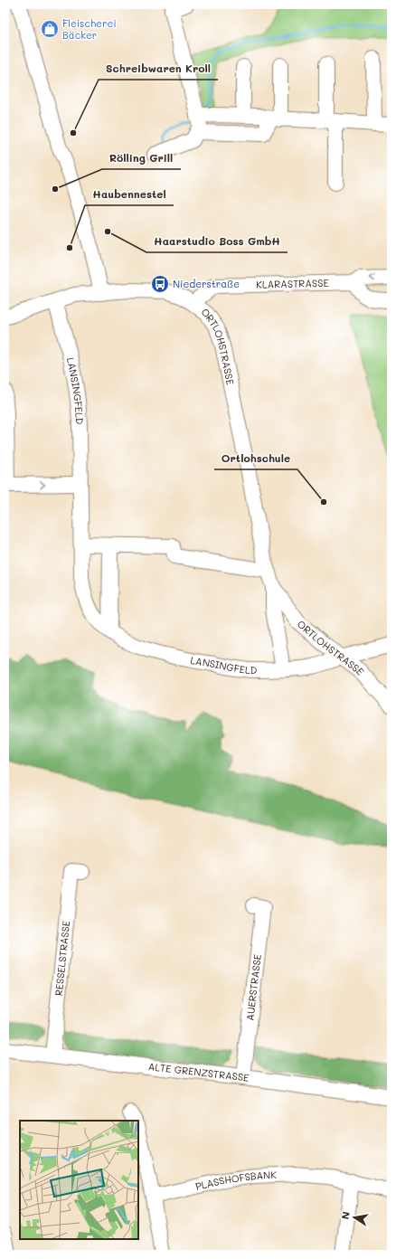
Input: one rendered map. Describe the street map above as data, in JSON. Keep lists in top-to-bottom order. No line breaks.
{"streets":{"street":["KLARASTRASSE","ORTLOHSTRASSE","LANSINGFELD","RESSELSTRASSE","AUERSTRASSE","ALTE GRENZSTRASSE","PLASSHOFSBANK"]},"crossings":[["KLARASTRASSE","ORTLOHSTRASSE"],["ORTLOHSTRASSE","LANSINGFELD"],["RESSELSTRASSE","ALTE GRENZSTRASSE"],["AUERSTRASSE","ALTE GRENZSTRASSE"]],"places":{"shop":["Fleischerei Bäcker"],"other":["Schreibwaren Kroll","Rölling Grill","Haarstudio Boss GmbH","Haubennestel","Ortlohschule"],"bus stop":["Niederstraße"]},"north":"left"}
